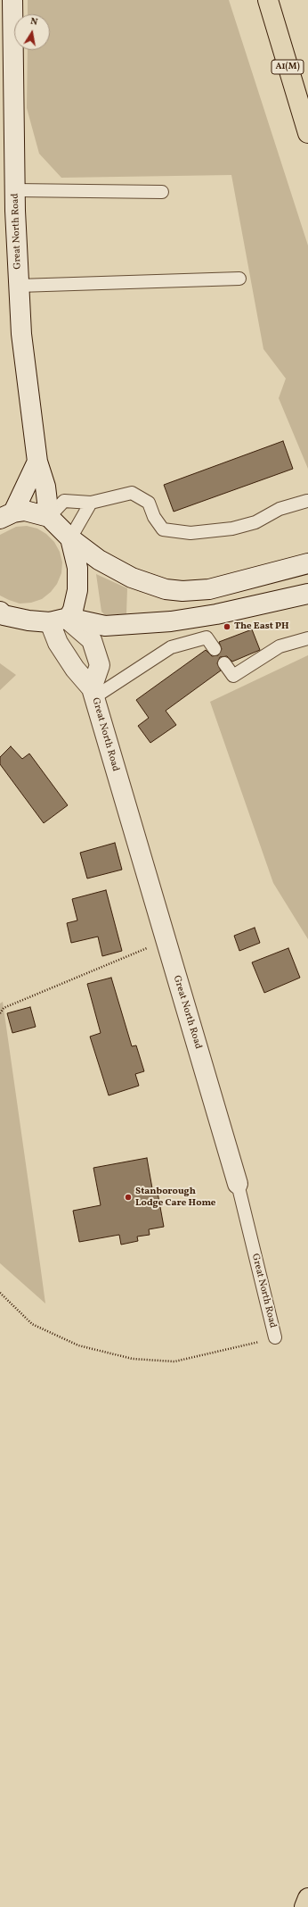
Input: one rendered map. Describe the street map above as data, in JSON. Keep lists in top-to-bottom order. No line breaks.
{"streets":{"highway":["A1(M)"],"main road":["Great North Road"]},"places":["The East PH","Stanborough Lodge Care Home"],"north":"top"}
